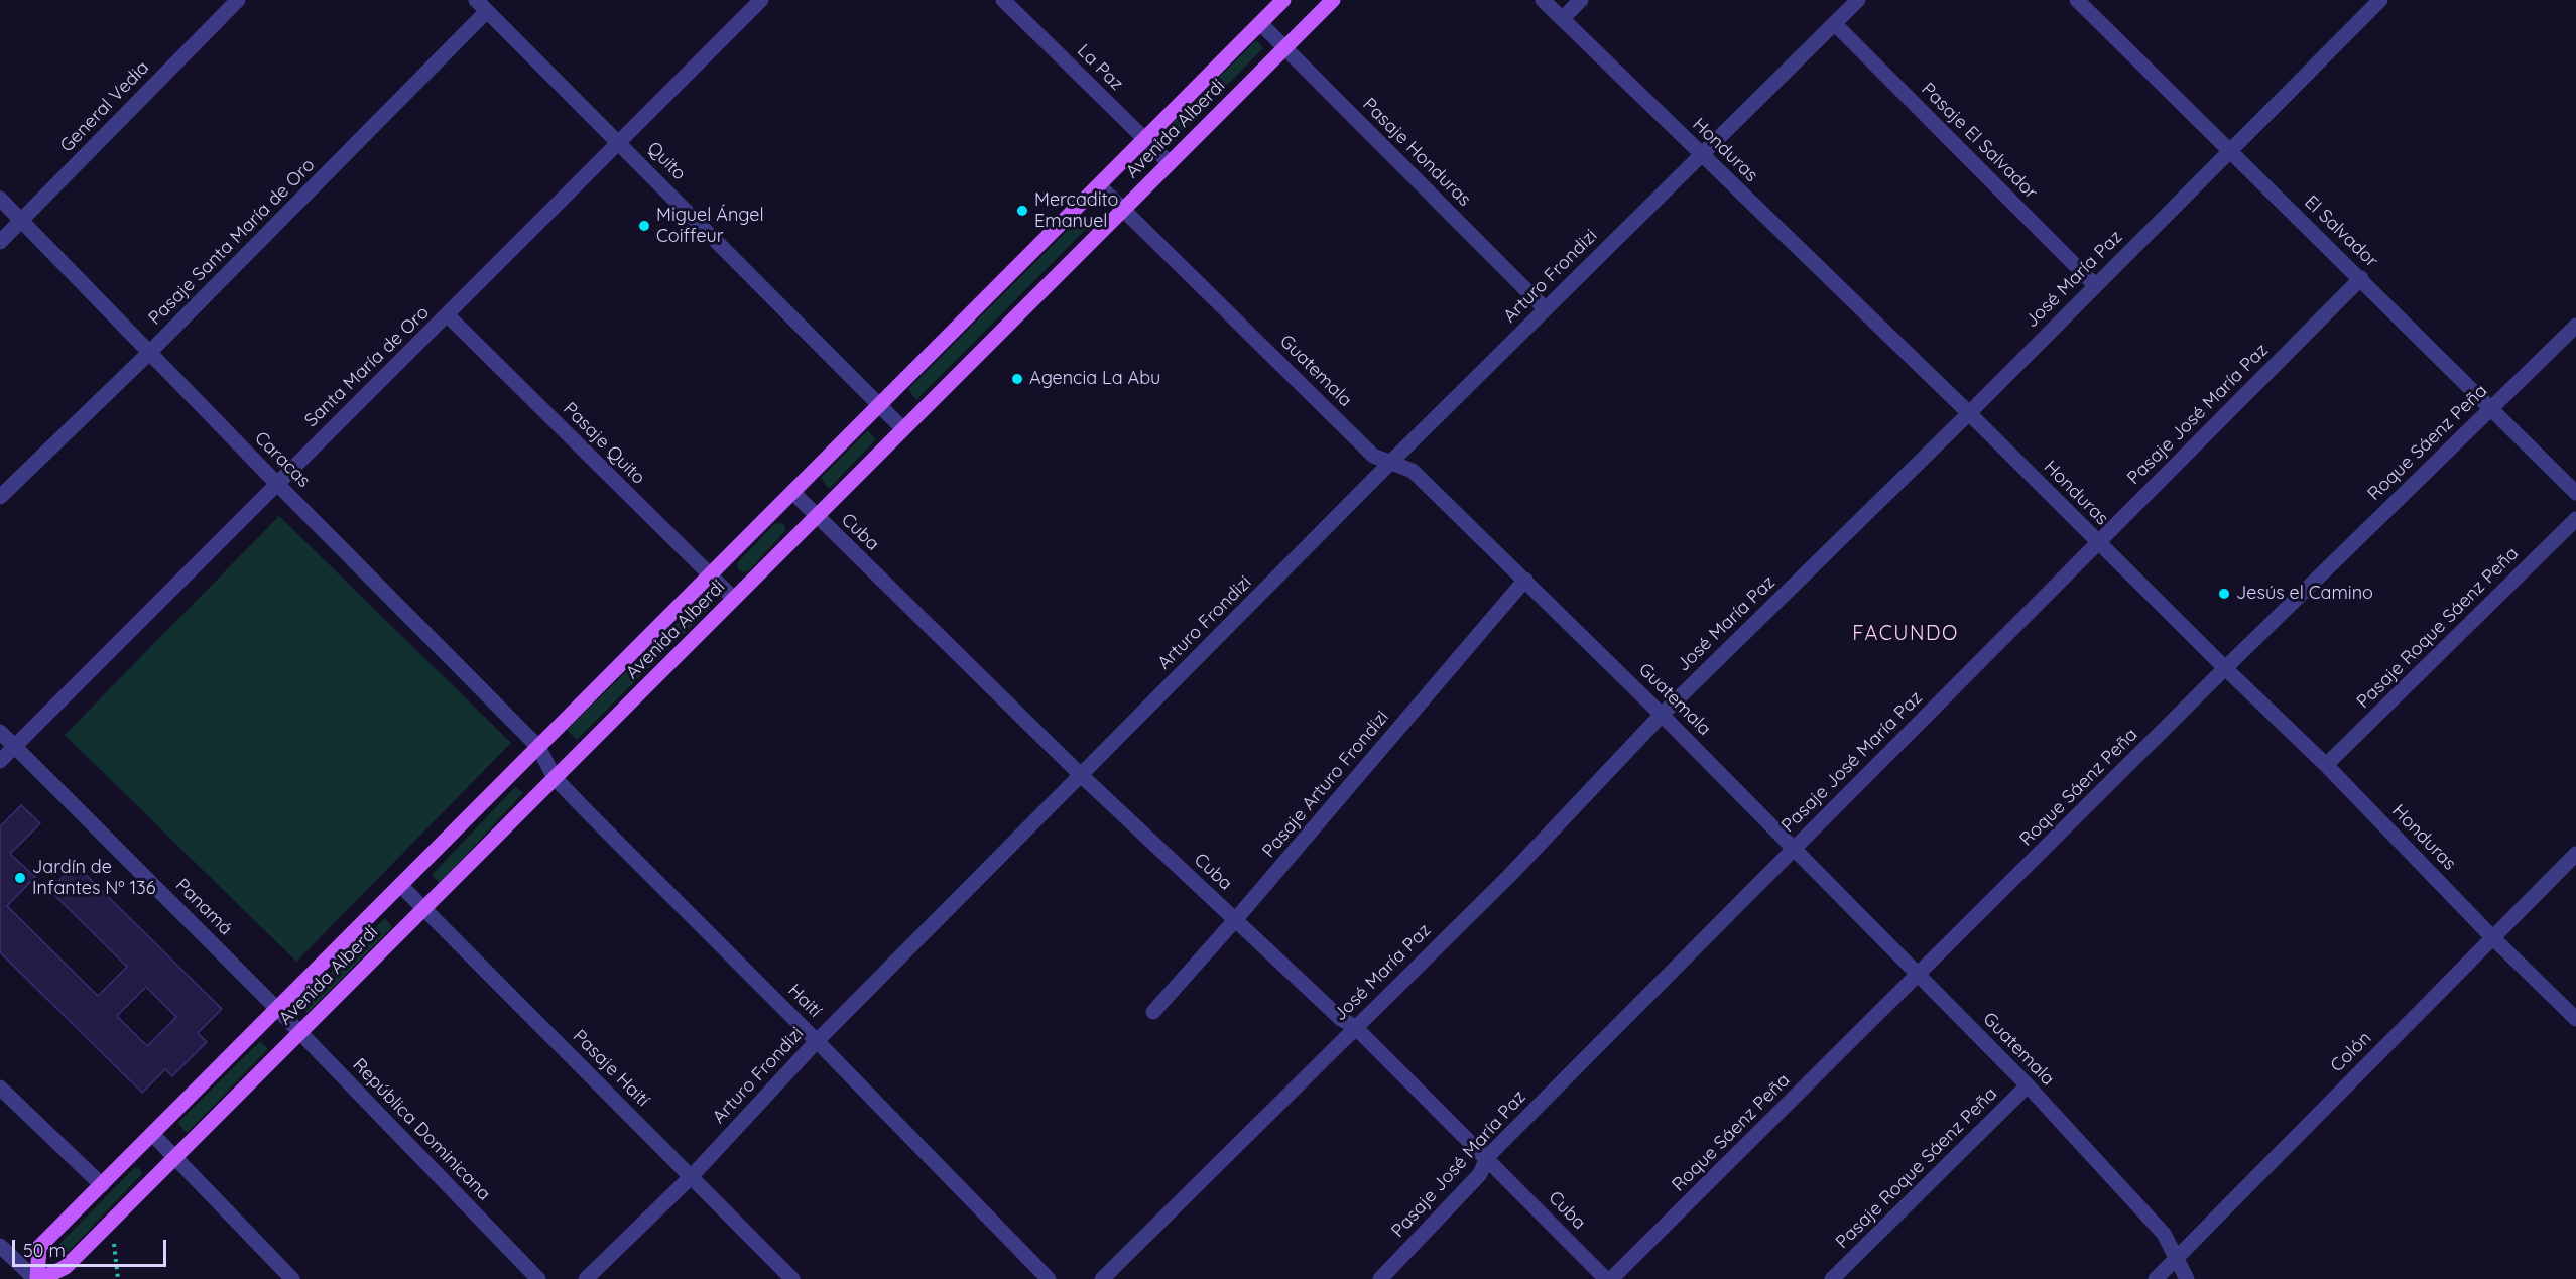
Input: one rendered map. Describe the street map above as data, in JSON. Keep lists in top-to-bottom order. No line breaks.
{"streets":{"main road":["Avenida Alberdi"],"street":["La Paz","General Vedia","Pasaje El Salvador","Honduras","Pasaje Honduras","Quito","El Salvador","Pasaje Santa María de Oro","Arturo Frondizi","José María Paz","Santa María de Oro","Guatemala","Pasaje José María Paz","Roque Sáenz Peña","Pasaje Quito","Caracas","Cuba","Pasaje Roque Sáenz Peña","Pasaje Arturo Frondizi","Panamá","Haití","Colón","Pasaje Haití","República Dominicana"]},"crossings":[["La Paz","Avenida Alberdi"],["General Vedia","Caracas"],["Avenida Alberdi","Pasaje Honduras"],["Avenida Alberdi","Quito"],["Avenida Alberdi","Guatemala"],["Avenida Alberdi","Pasaje Quito"],["Avenida Alberdi","Caracas"],["Avenida Alberdi","Cuba"],["Avenida Alberdi","Panamá"],["Avenida Alberdi","Haití"],["Avenida Alberdi","Pasaje Haití"],["Avenida Alberdi","República Dominicana"],["Pasaje El Salvador","Arturo Frondizi"],["Pasaje El Salvador","José María Paz"],["Honduras","Arturo Frondizi"],["Honduras","José María Paz"],["Honduras","Pasaje José María Paz"],["Honduras","Roque Sáenz Peña"],["Honduras","Pasaje Roque Sáenz Peña"],["Honduras","Colón"],["Pasaje Honduras","Arturo Frondizi"],["Quito","Pasaje Santa María de Oro"],["Quito","Santa María de Oro"],["El Salvador","José María Paz"],["El Salvador","Pasaje José María Paz"],["El Salvador","Roque Sáenz Peña"],["Pasaje Santa María de Oro","Caracas"],["Arturo Frondizi","Guatemala"],["Arturo Frondizi","Cuba"],["Arturo Frondizi","Haití"],["Arturo Frondizi","Pasaje Haití"],["José María Paz","Guatemala"],["José María Paz","Cuba"],["Santa María de Oro","Pasaje Quito"],["Santa María de Oro","Caracas"],["Santa María de Oro","Panamá"],["Guatemala","Pasaje José María Paz"],["Guatemala","Roque Sáenz Peña"],["Guatemala","Pasaje Roque Sáenz Peña"],["Guatemala","Pasaje Arturo Frondizi"],["Guatemala","Colón"],["Pasaje José María Paz","Cuba"],["Caracas","Haití"],["Cuba","Pasaje Arturo Frondizi"],["Panamá","República Dominicana"]],"districts":["FACUNDO"],"places":["Mercadito Emanuel","Miguel Ángel Coiffeur","Agencia La Abu","Jesús el Camino","Jardín de Infantes Nº 136"],"scale_bar":"50 m"}
